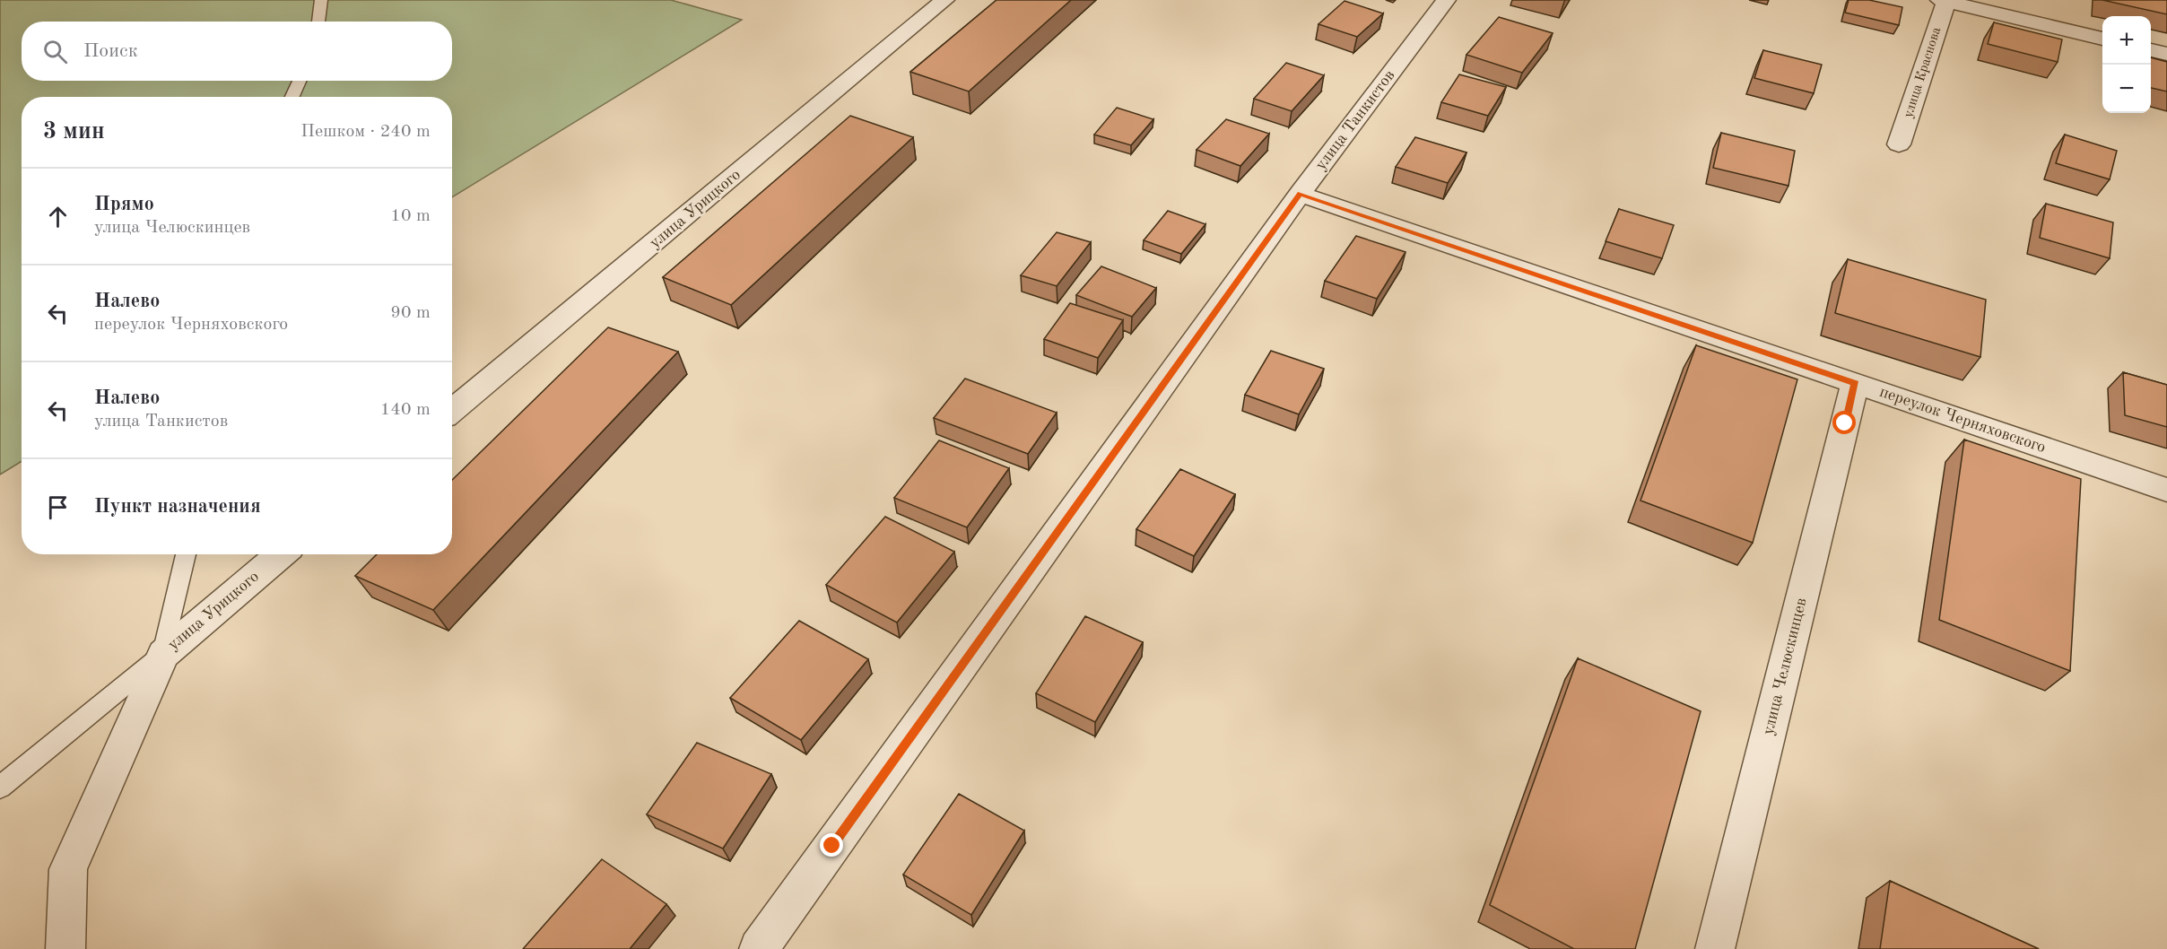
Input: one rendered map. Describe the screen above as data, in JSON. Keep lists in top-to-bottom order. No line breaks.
{"streets":{"street":["улица Краснова","улица Танкистов","улица Урицкого","переулок Черняховского","улица Челюскинцев"]},"crossings":[["улица Танкистов","переулок Черняховского"],["переулок Черняховского","улица Челюскинцев"]],"page":{"map_buttons":["+","−"],"search":"Поиск","heading":["3 мин","Пешком · 240 m"],"list":[["Прямо","улица Челюскинцев","10 m"],["Налево","переулок Черняховского","90 m"],["Налево","улица Танкистов","140 m"],"Пункт назначения"]}}
